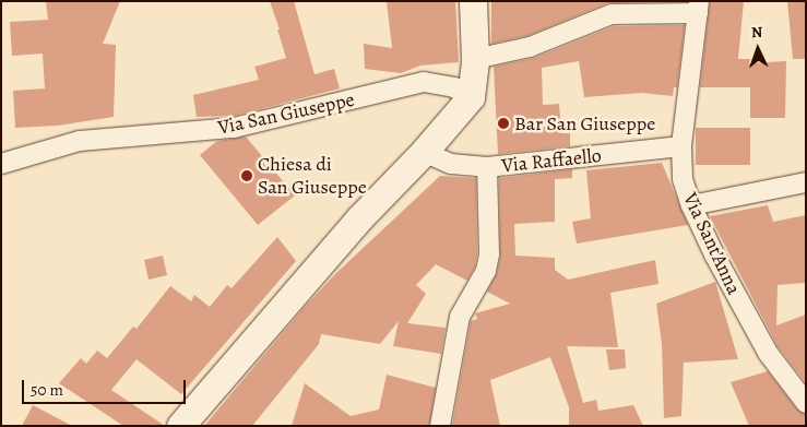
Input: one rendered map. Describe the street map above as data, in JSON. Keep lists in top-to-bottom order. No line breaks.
{"streets":{"street":["Via San Giuseppe","Via Raffaello","Via Sant'Anna"]},"crossings":[["Via Raffaello","Via Sant'Anna"]],"places":["Bar San Giuseppe","Chiesa di San Giuseppe"],"scale_bar":"50 m","north":"top"}
